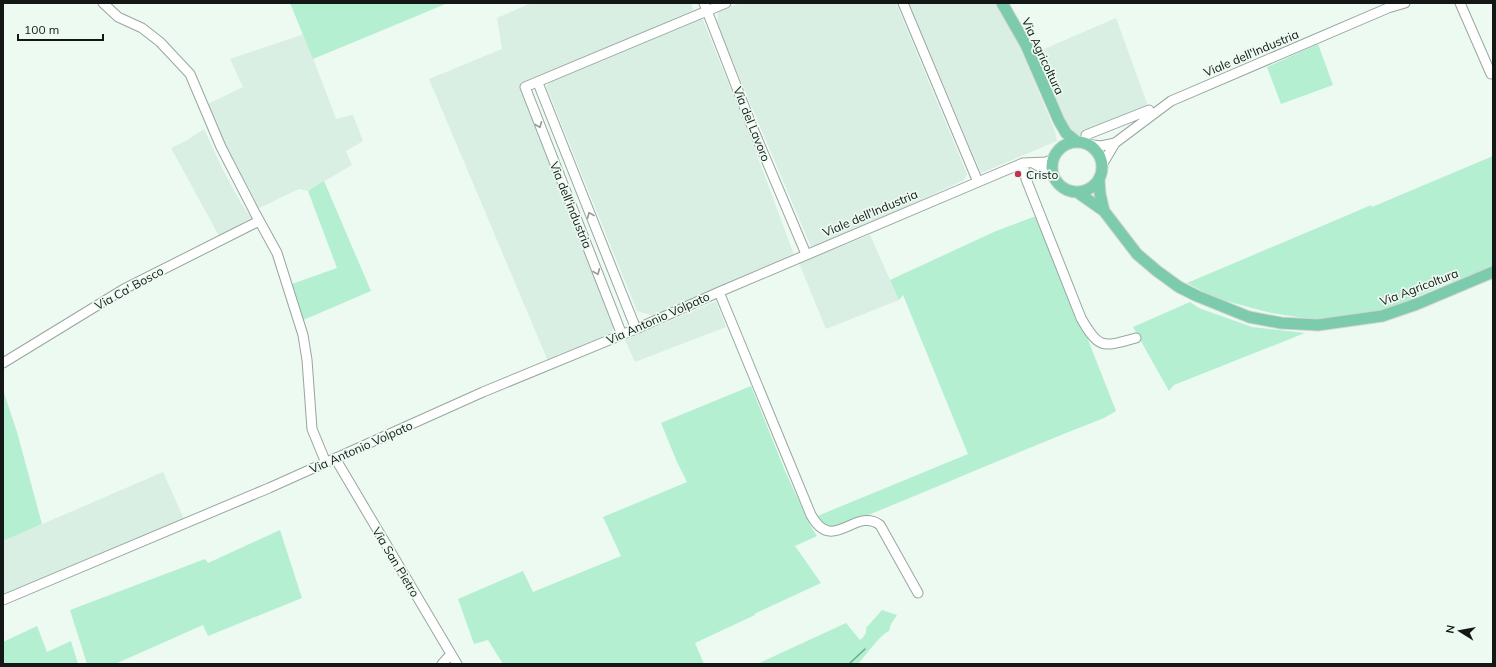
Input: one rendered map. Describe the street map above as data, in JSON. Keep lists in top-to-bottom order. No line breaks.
{"streets":{"main road":["Viale dell'Industria","Via Agricoltura"],"street":["Via del Lavoro","Via dell'industria","Via Ca' Bosco","Via Antonio Volpato","Via San Pietro"]},"crossings":[["Viale dell'Industria","Via Agricoltura"],["Viale dell'Industria","Via del Lavoro"],["Viale dell'Industria","Via Antonio Volpato"],["Via del Lavoro","Via dell'industria"],["Via dell'industria","Via Antonio Volpato"],["Via Antonio Volpato","Via San Pietro"]],"places":["Cristo"],"scale_bar":"100 m","north":"left"}
